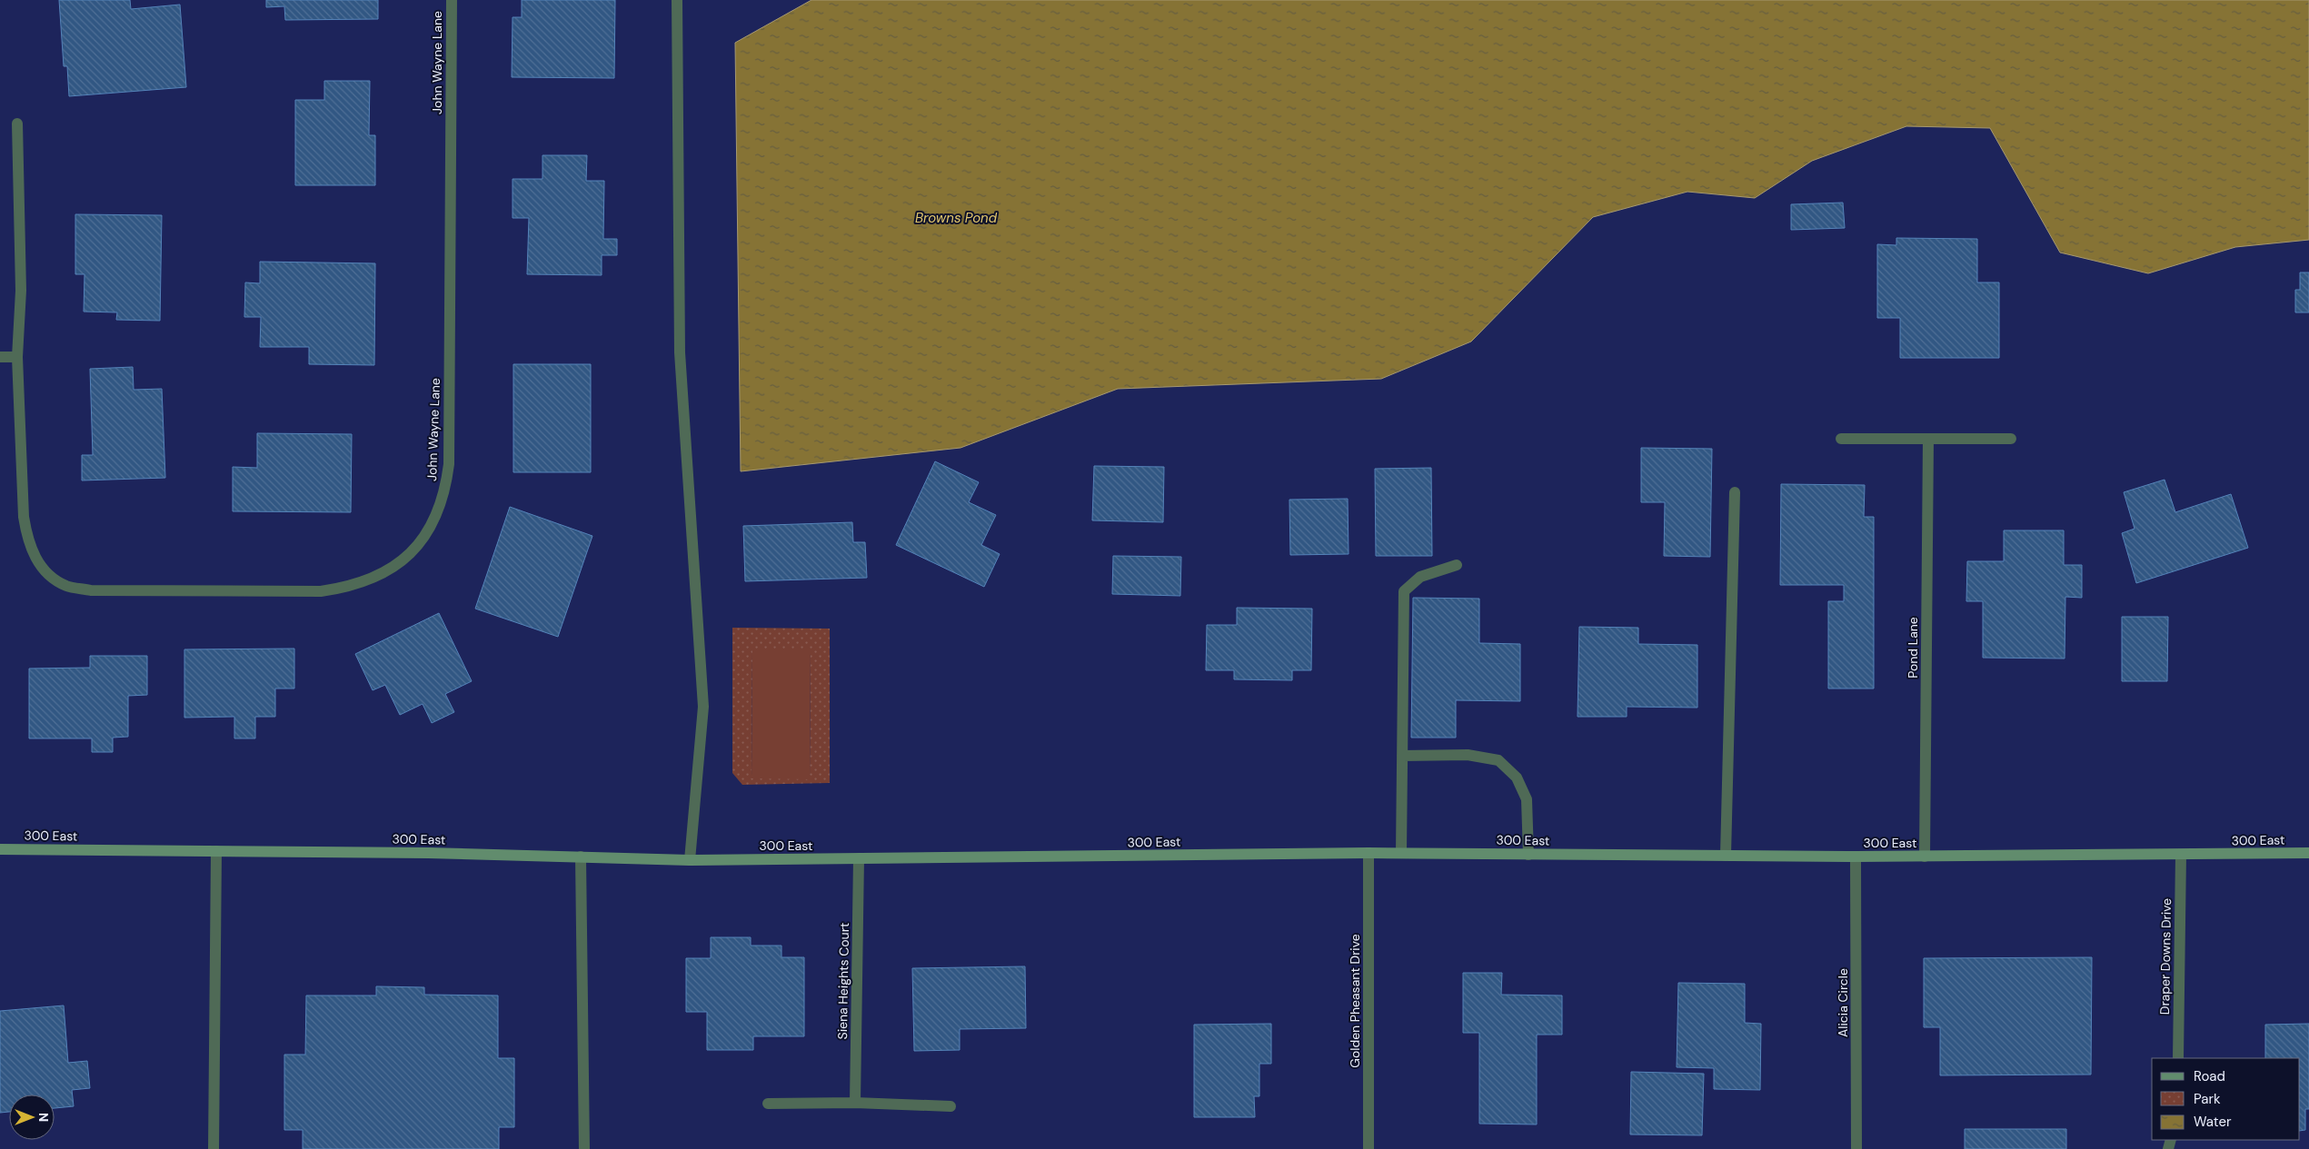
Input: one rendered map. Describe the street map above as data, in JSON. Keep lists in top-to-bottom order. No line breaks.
{"streets":{"main road":["300 East"],"street":["John Wayne Lane","Pond Lane","Draper Downs Drive","Siena Heights Court","Golden Pheasant Drive","Alicia Circle"]},"crossings":[["Pond Lane","300 East"],["300 East","Draper Downs Drive"],["300 East","Siena Heights Court"],["300 East","Golden Pheasant Drive"],["300 East","Alicia Circle"]],"water":["Browns Pond"],"legend":["Road","Park","Water"],"north":"right"}
